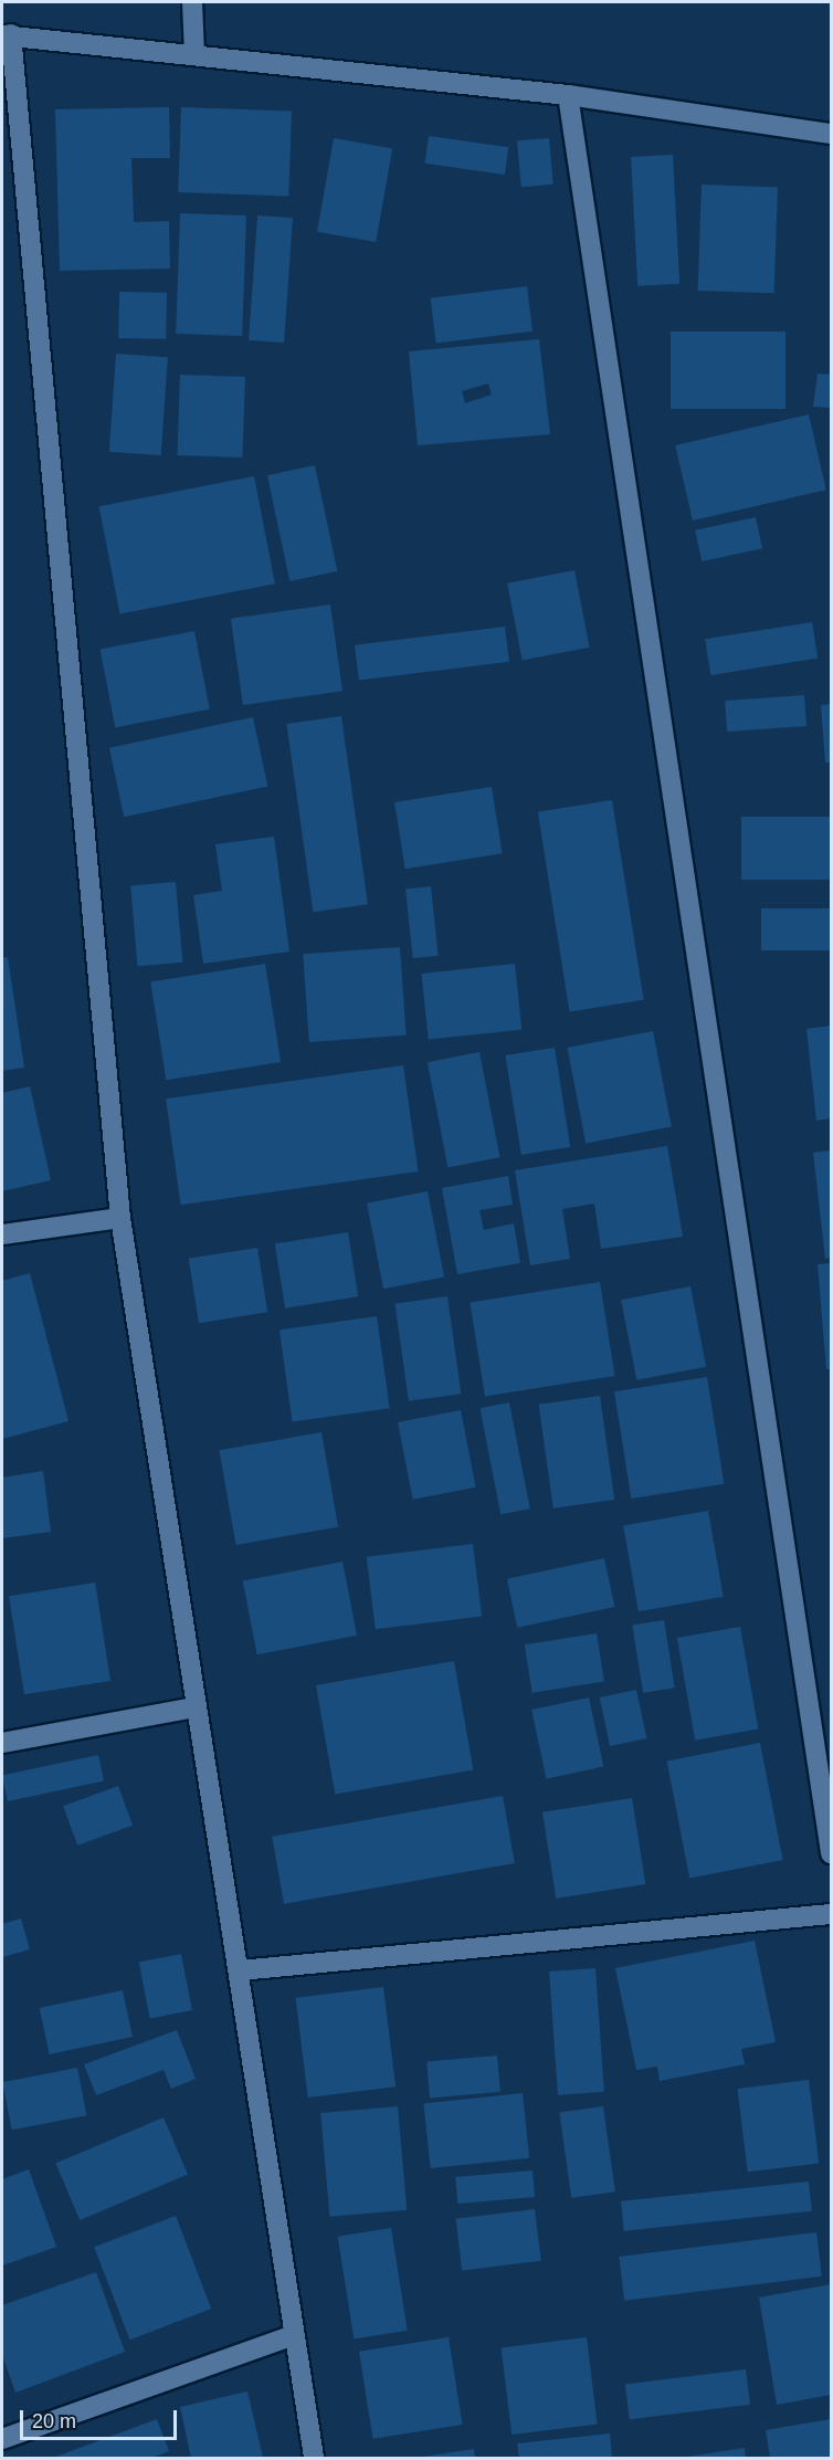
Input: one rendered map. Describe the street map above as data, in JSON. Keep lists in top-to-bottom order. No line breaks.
{"scale_bar":"20 m"}
